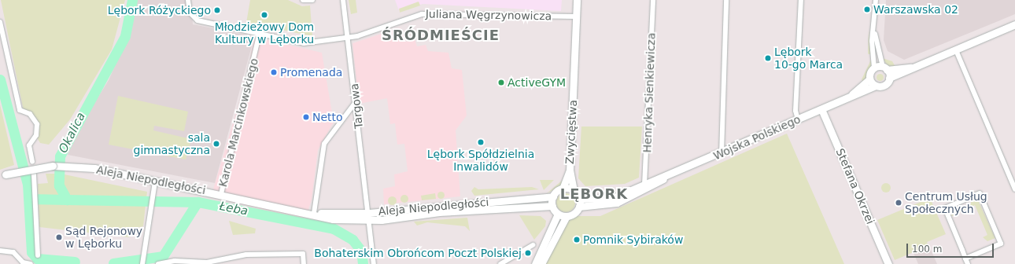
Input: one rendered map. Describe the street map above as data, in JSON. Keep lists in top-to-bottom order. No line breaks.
{"streets":{"main road":["Zwycięstwa","Wojska Polskiego","Aleja Niepodległości","Stefana Okrzei"],"street":["Juliana Węgrzynowicza","Henryka Sienkiewicza","Targowa","Karola Marcinkowskiego"]},"crossings":[["Juliana Węgrzynowicza","Targowa"],["Juliana Węgrzynowicza","Karola Marcinkowskiego"],["Juliana Węgrzynowicza","Zwycięstwa"],["Henryka Sienkiewicza","Wojska Polskiego"],["Targowa","Aleja Niepodległości"],["Karola Marcinkowskiego","Aleja Niepodległości"],["Zwycięstwa","Wojska Polskiego"],["Zwycięstwa","Aleja Niepodległości"],["Wojska Polskiego","Aleja Niepodległości"],["Wojska Polskiego","Stefana Okrzei"]],"districts":["ŚRÓDMIEŚCIE","LĘBORK"],"water":["Okalica","Łeba"],"places":["Warszawska 02","Lębork Różyckiego","Młodzieżowy Dom Kultury w Lęborku","Lębork 10-go Marca","Promenada","ActiveGYM","Netto","Lębork Spółdzielnia Inwalidów","sala gimnastyczna","Centrum Usług Społecznych","Sąd Rejonowy w Lęborku","Pomnik Sybiraków","Bohaterskim Obrońcom Poczt Polskiej"],"scale_bar":"100 m"}
